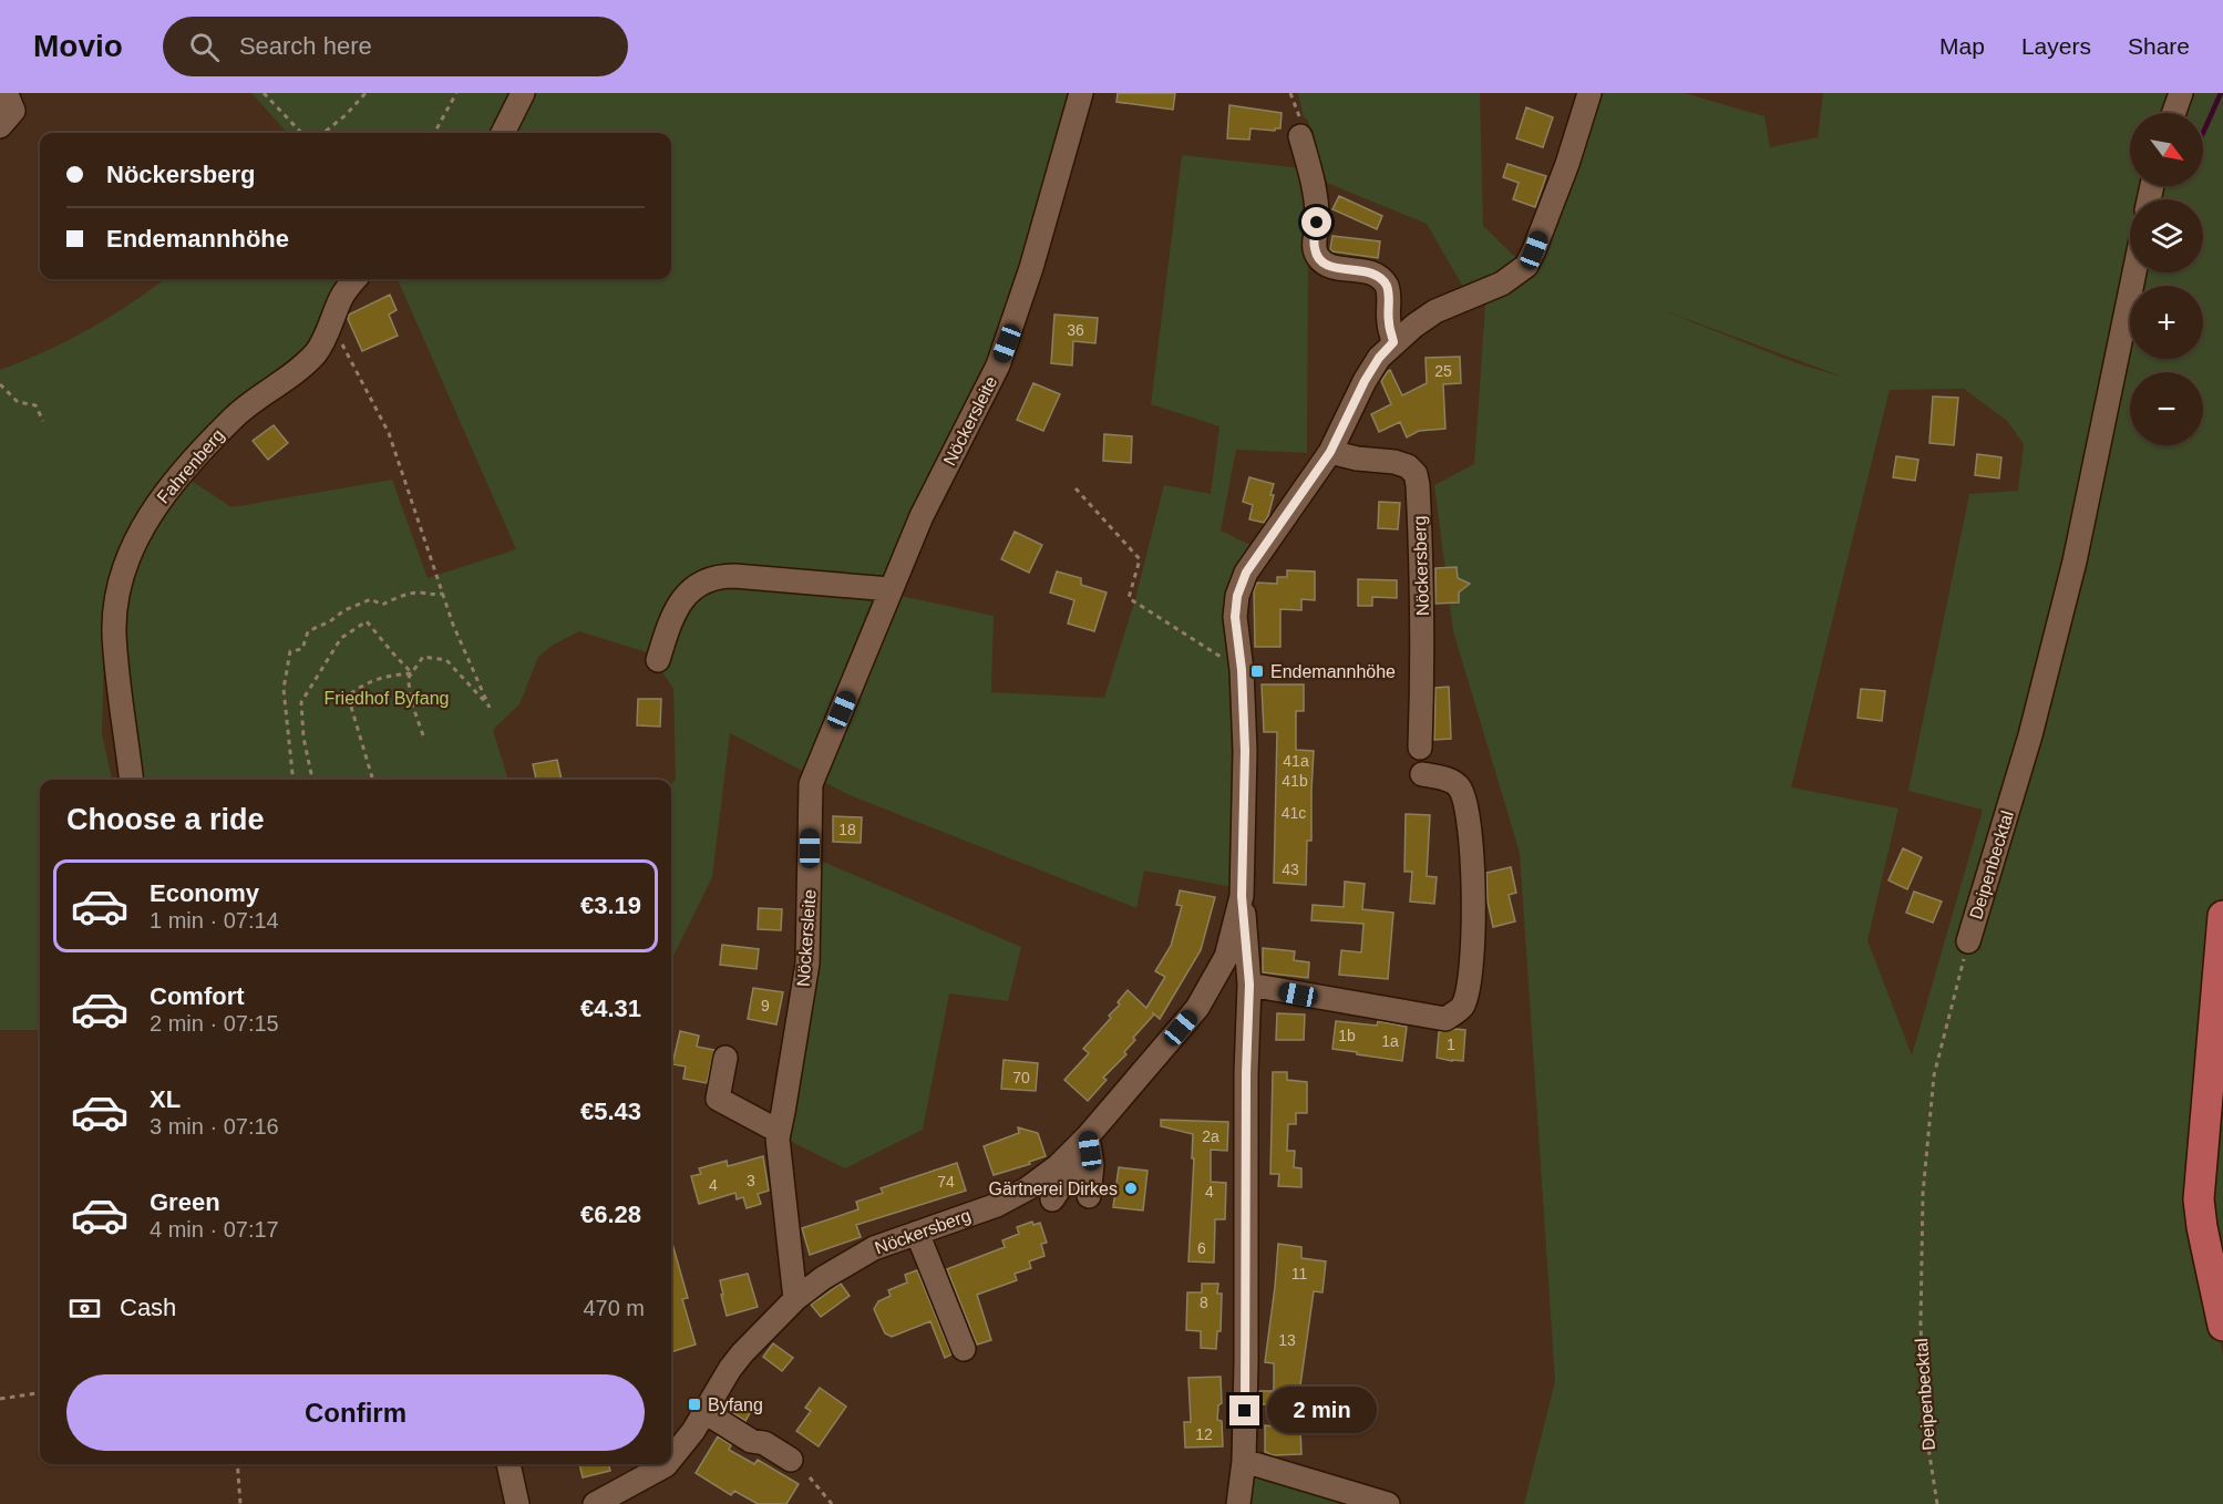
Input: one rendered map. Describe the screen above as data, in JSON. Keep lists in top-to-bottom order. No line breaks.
{"streets":{"street":["Nöckersleite","Fahrenberg","Nöckersberg","Deipenbecktal"]},"crossings":[["Nöckersleite","Nöckersberg"]],"parks":["Friedhof Byfang"],"places":{"transit":["Endemannhöhe","Byfang"],"other":["Gärtnerei Dirkes"]},"house_numbers":["36","25","41a","41b","41c","18","43","9","1b","1a","1","70","2a","3","74","4","4","6","11","8","13","12"],"north":"bottom right","page":{"header":"Movio","search":"Search here","nav":["Map","Layers","Share"],"map_buttons":["+","−"],"banner":["Nöckersberg","Endemannhöhe"],"heading":"Choose a ride","list":[{"name":"Economy","note":"1 min · 07:14","value":"€3.19"},{"name":"Comfort","note":"2 min · 07:15","value":"€4.31"},{"name":"XL","note":"3 min · 07:16","value":"€5.43"},{"name":"Green","note":"4 min · 07:17","value":"€6.28"}],"pay":["Cash","470 m"],"buttons":"Confirm","bubble":"2 min"}}
